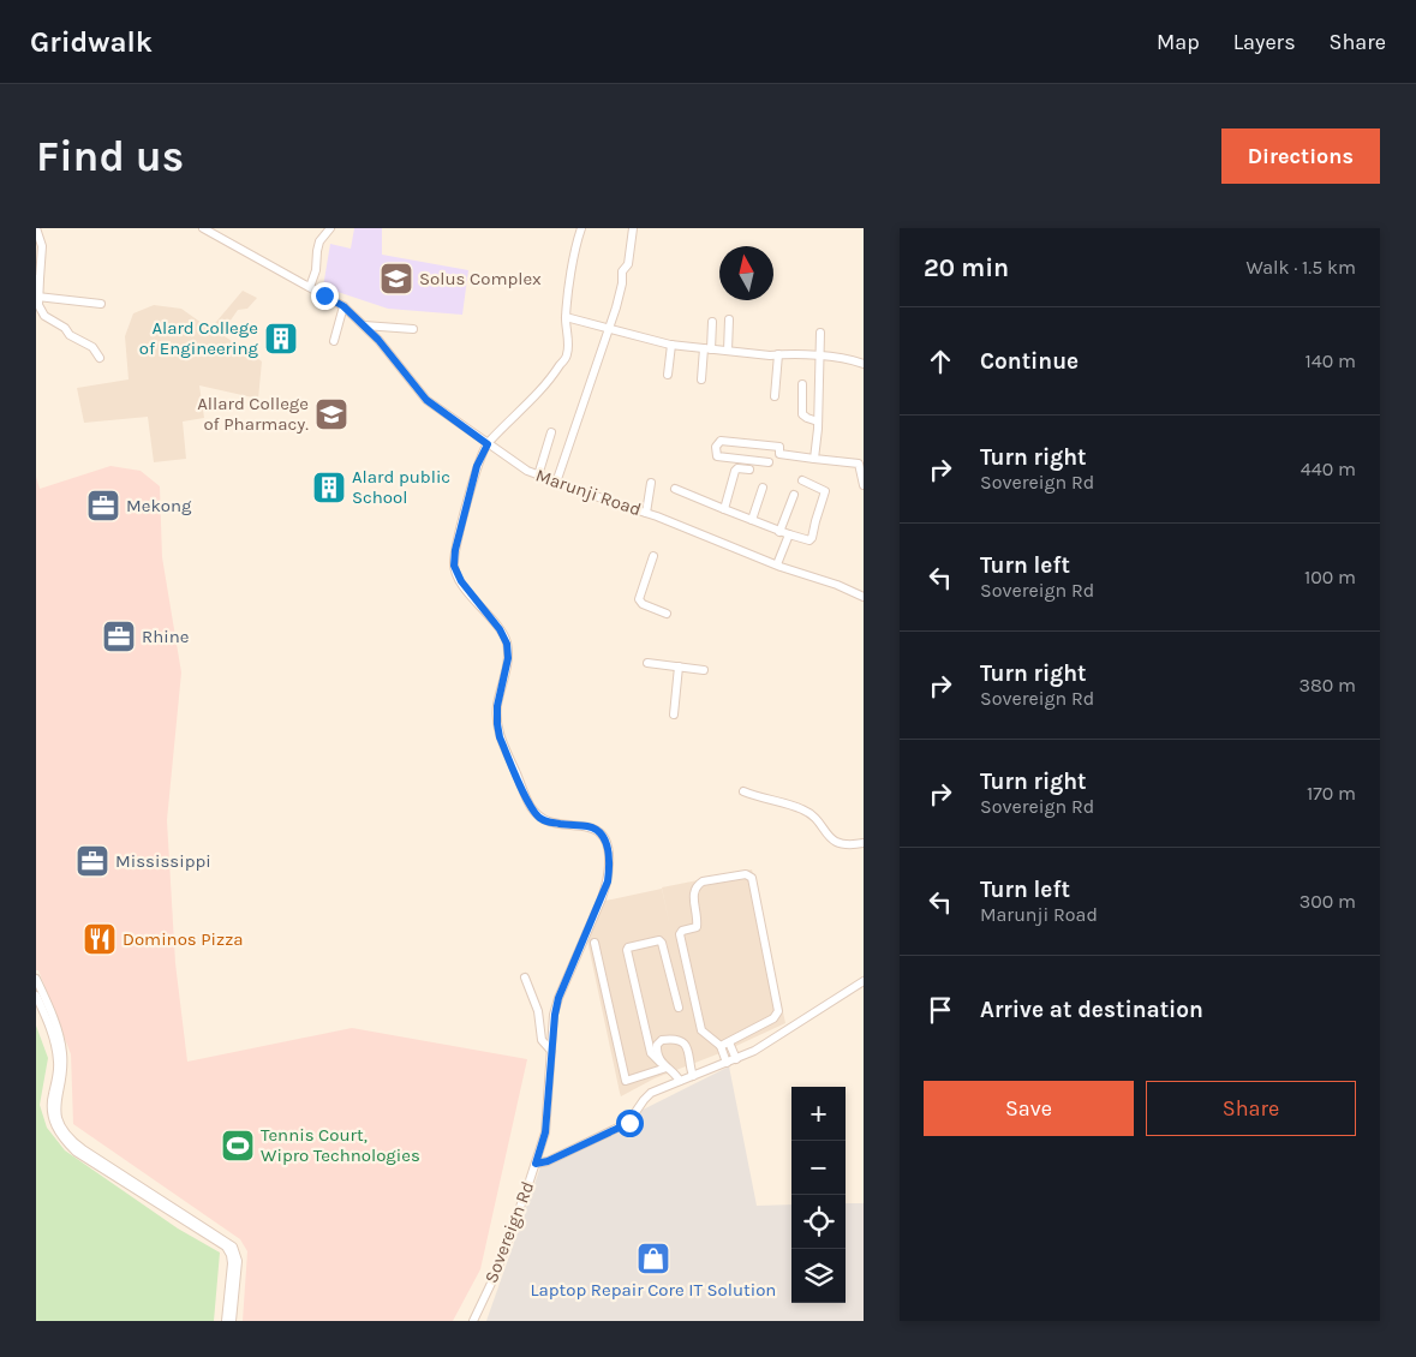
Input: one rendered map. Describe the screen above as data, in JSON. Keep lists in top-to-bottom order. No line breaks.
{"streets":{"street":["Marunji Road","Sovereign Rd"]},"crossings":[["Marunji Road","Sovereign Rd"]],"places":{"school or university":["Solus Complex","Allard College of Pharmacy."],"building":["Alard College of Engineering","Alard public School"],"office":["Mekong","Rhine","Mississippi"],"restaurant":["Dominos Pizza"],"sports":["Tennis Court, Wipro Technologies"],"shop":["Laptop Repair Core IT Solution"]},"north":"top","page":{"header":"Gridwalk","nav":["Map","Layers","Share"],"buttons":["Directions",["Save","Share"]],"title":"Find us","heading":["20 min","Walk · 1.5 km"],"list":[["Continue","140 m"],["Turn right","Sovereign Rd","440 m"],["Turn left","Sovereign Rd","100 m"],["Turn right","Sovereign Rd","380 m"],["Turn right","Sovereign Rd","170 m"],["Turn left","Marunji Road","300 m"],"Arrive at destination"],"map_buttons":["+","−"]}}
